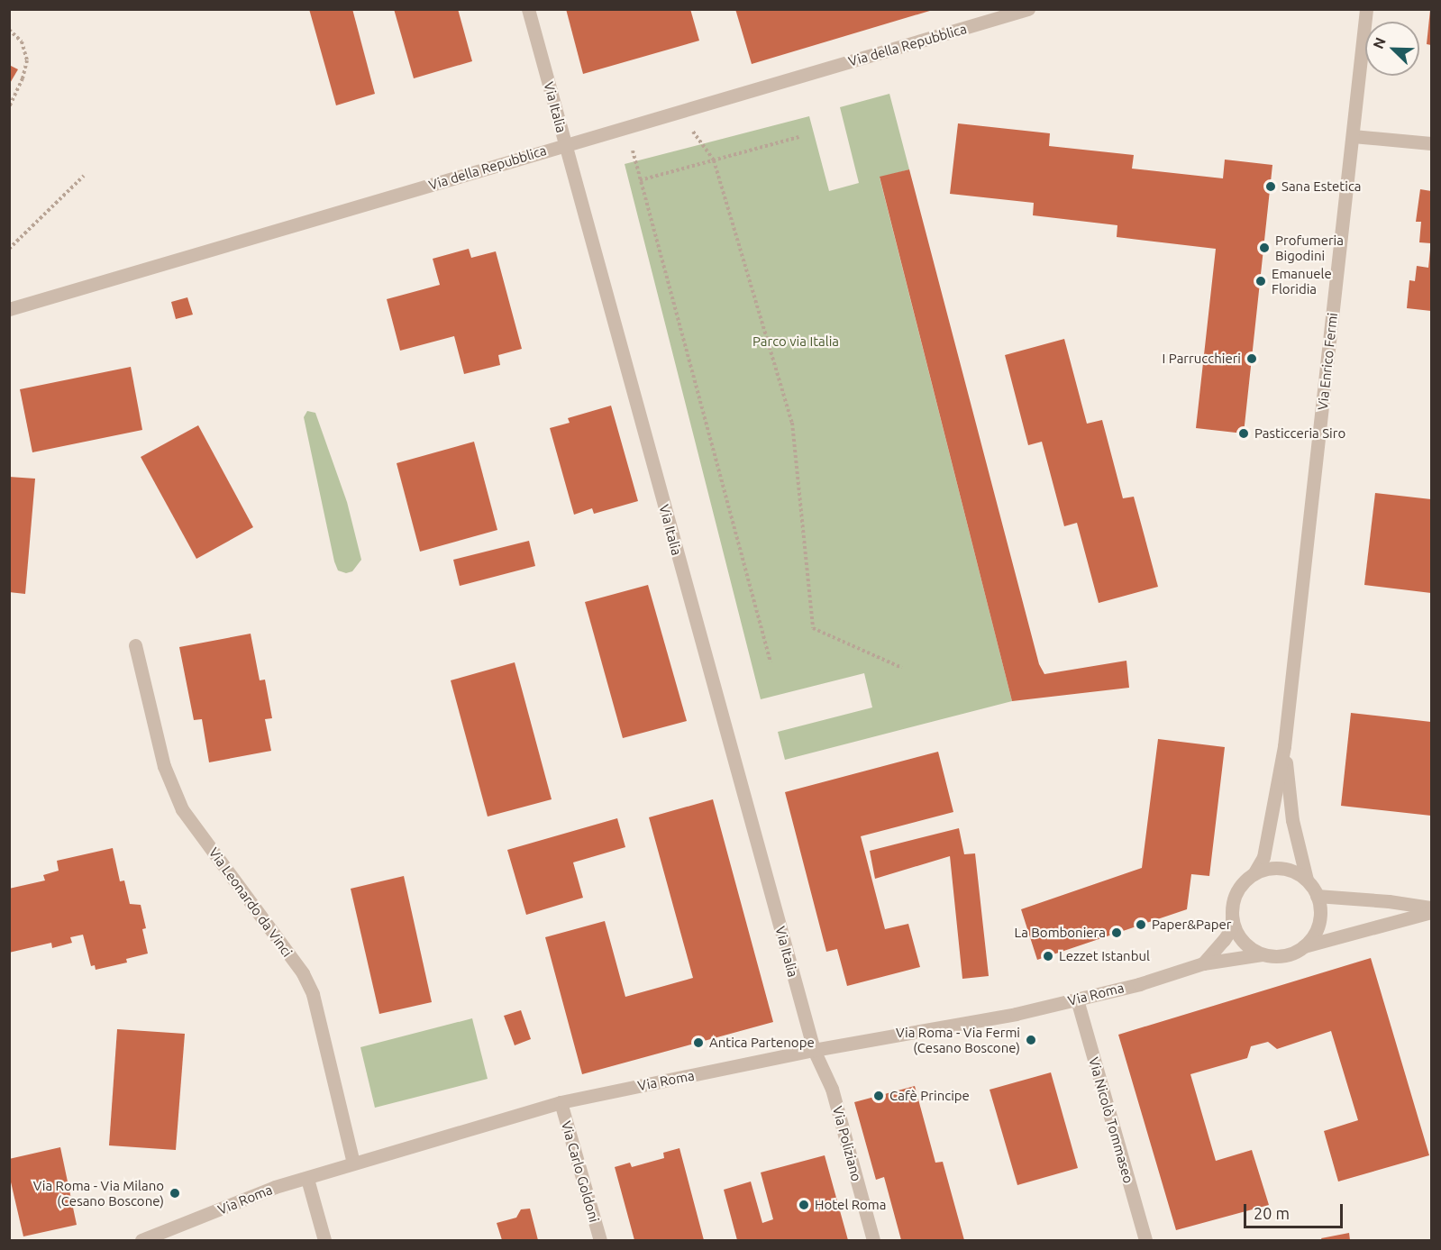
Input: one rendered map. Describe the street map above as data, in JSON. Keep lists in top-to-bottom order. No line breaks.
{"streets":{"street":["Via della Repubblica","Via Italia","Via Enrico Fermi","Via Leonardo da Vinci","Via Roma","Via Nicolò Tommaseo","Via Poliziano","Via Carlo Goldoni"]},"crossings":[["Via della Repubblica","Via Italia"],["Via Italia","Via Roma"],["Via Italia","Via Poliziano"],["Via Enrico Fermi","Via Roma"],["Via Leonardo da Vinci","Via Roma"],["Via Roma","Via Nicolò Tommaseo"],["Via Roma","Via Poliziano"],["Via Roma","Via Carlo Goldoni"]],"parks":["Parco via Italia"],"places":["Sana Estetica","Profumeria Bigodini","Emanuele Floridia","I Parrucchieri","Pasticceria Siro","Paper&Paper","La Bomboniera","Lezzet Istanbul","Via Roma - Via Fermi (Cesano Boscone)","Antica Partenope","Cafè Principe","Via Roma - Via Milano (Cesano Boscone)","Hotel Roma"],"scale_bar":"20 m","north":"top left"}
